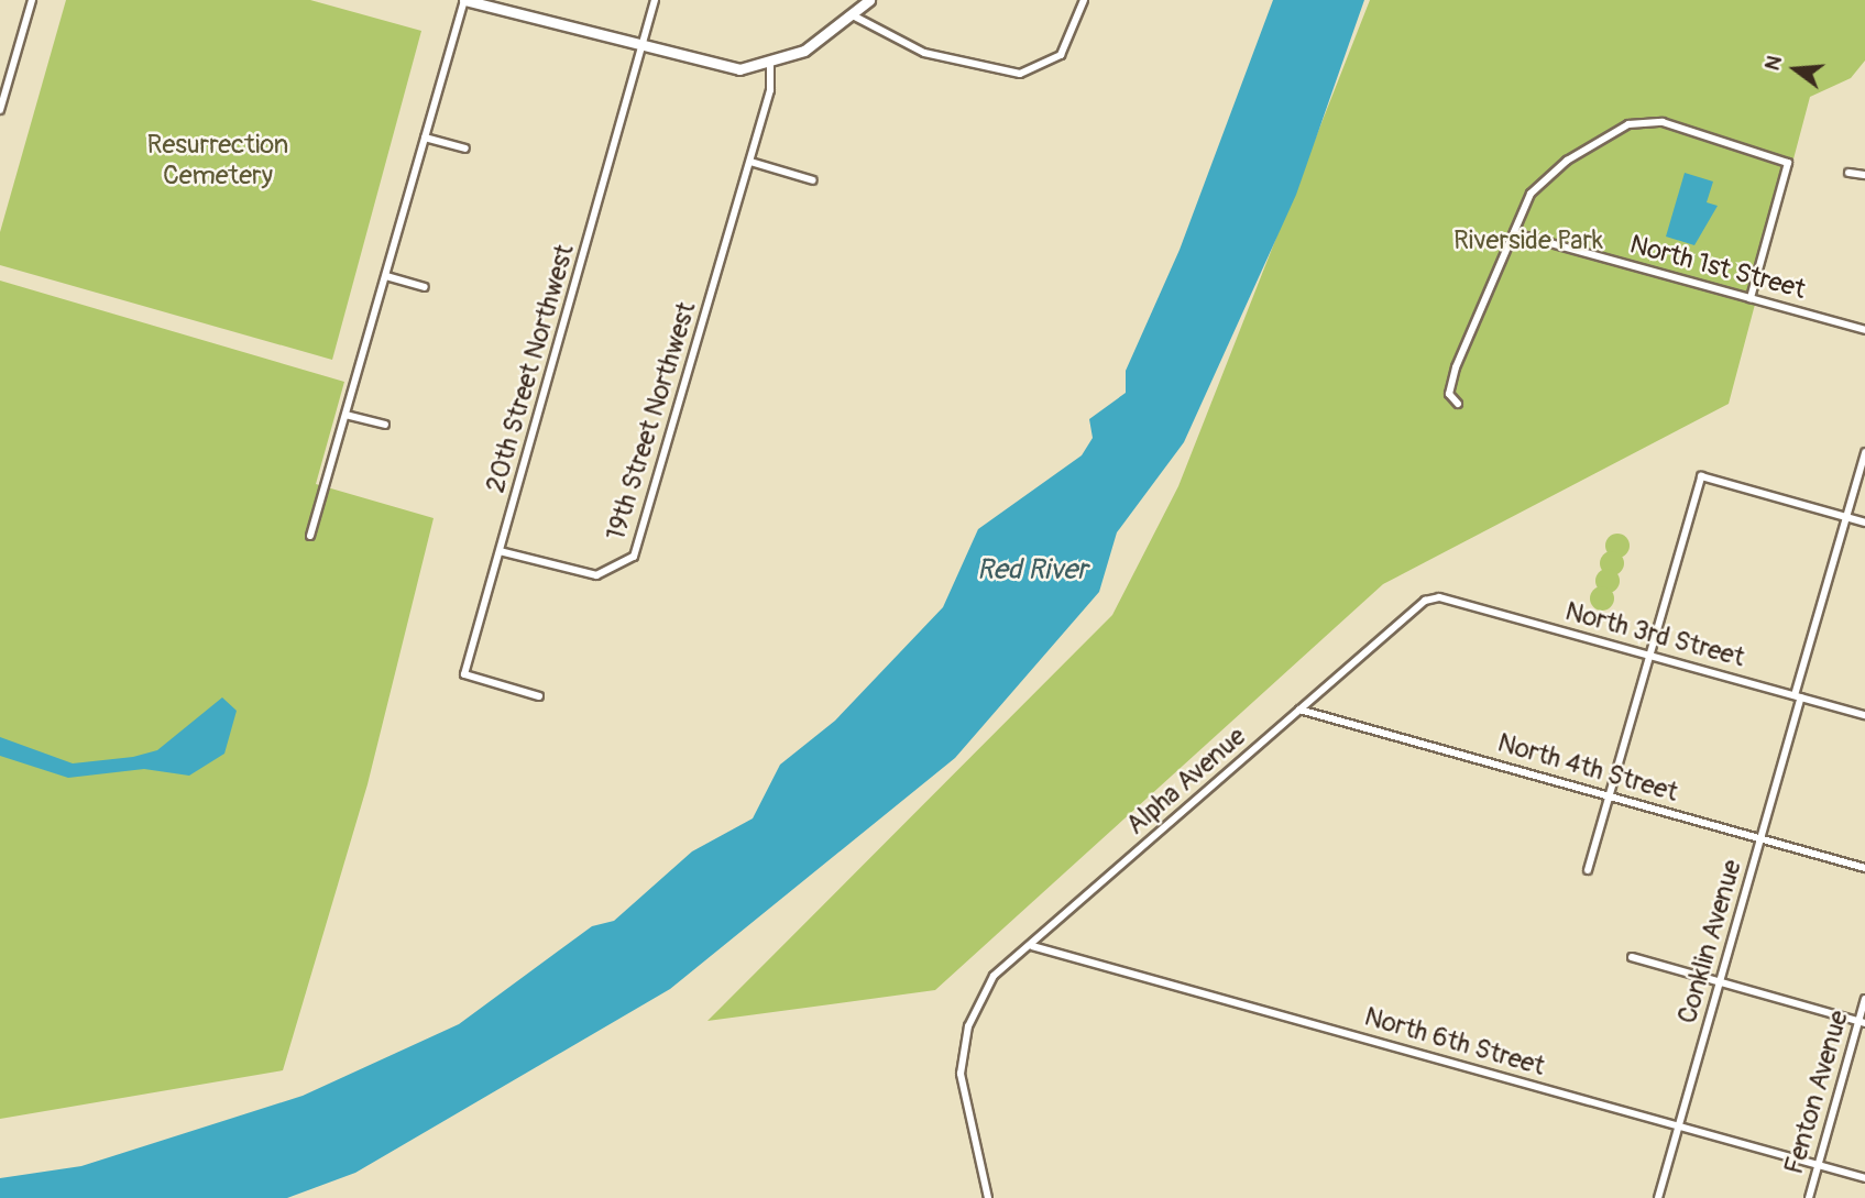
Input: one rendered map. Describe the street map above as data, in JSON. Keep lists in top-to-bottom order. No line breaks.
{"streets":{"street":["North 1st Street","20th Street Northwest","19th Street Northwest","North 3rd Street","North 4th Street","Alpha Avenue","Conklin Avenue","North 6th Street","Fenton Avenue"]},"crossings":[["20th Street Northwest","19th Street Northwest"],["North 3rd Street","Alpha Avenue"],["North 3rd Street","Conklin Avenue"],["North 4th Street","Alpha Avenue"],["North 4th Street","Conklin Avenue"],["Alpha Avenue","North 6th Street"],["Conklin Avenue","North 6th Street"],["North 6th Street","Fenton Avenue"]],"water":["Red River"],"parks":["Resurrection Cemetery","Riverside Park"],"north":"left"}
